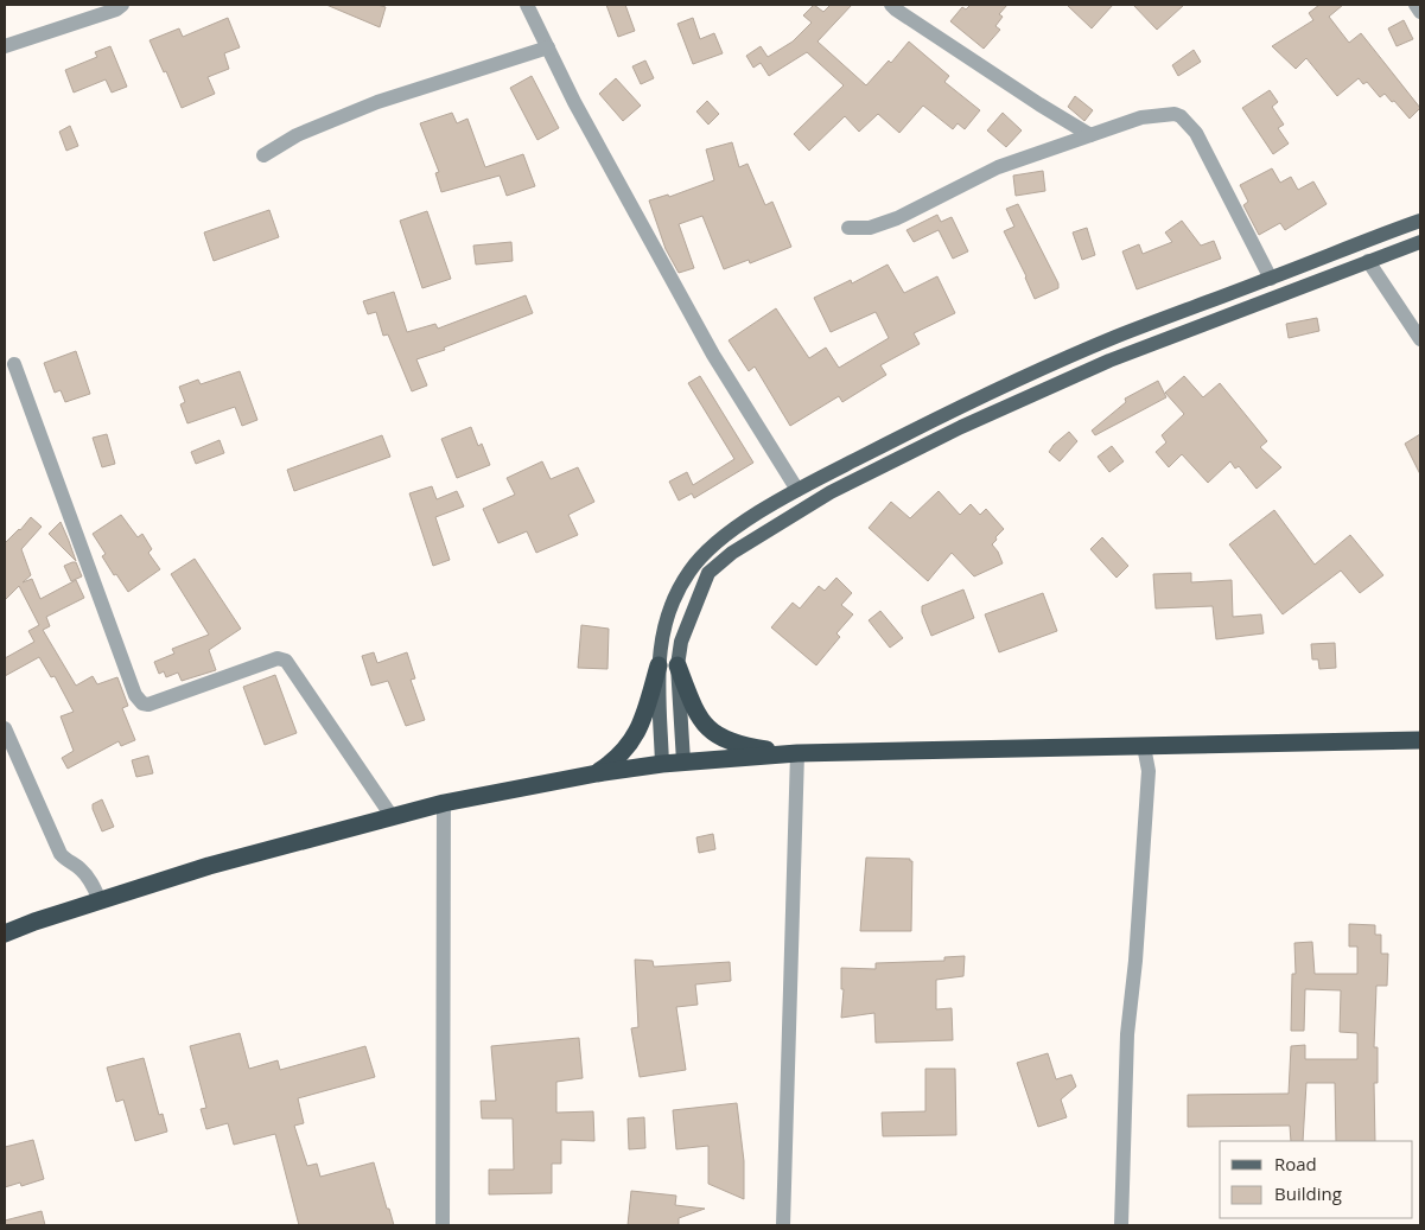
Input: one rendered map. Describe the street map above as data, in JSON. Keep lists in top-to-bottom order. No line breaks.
{"legend":["Road","Building"]}
